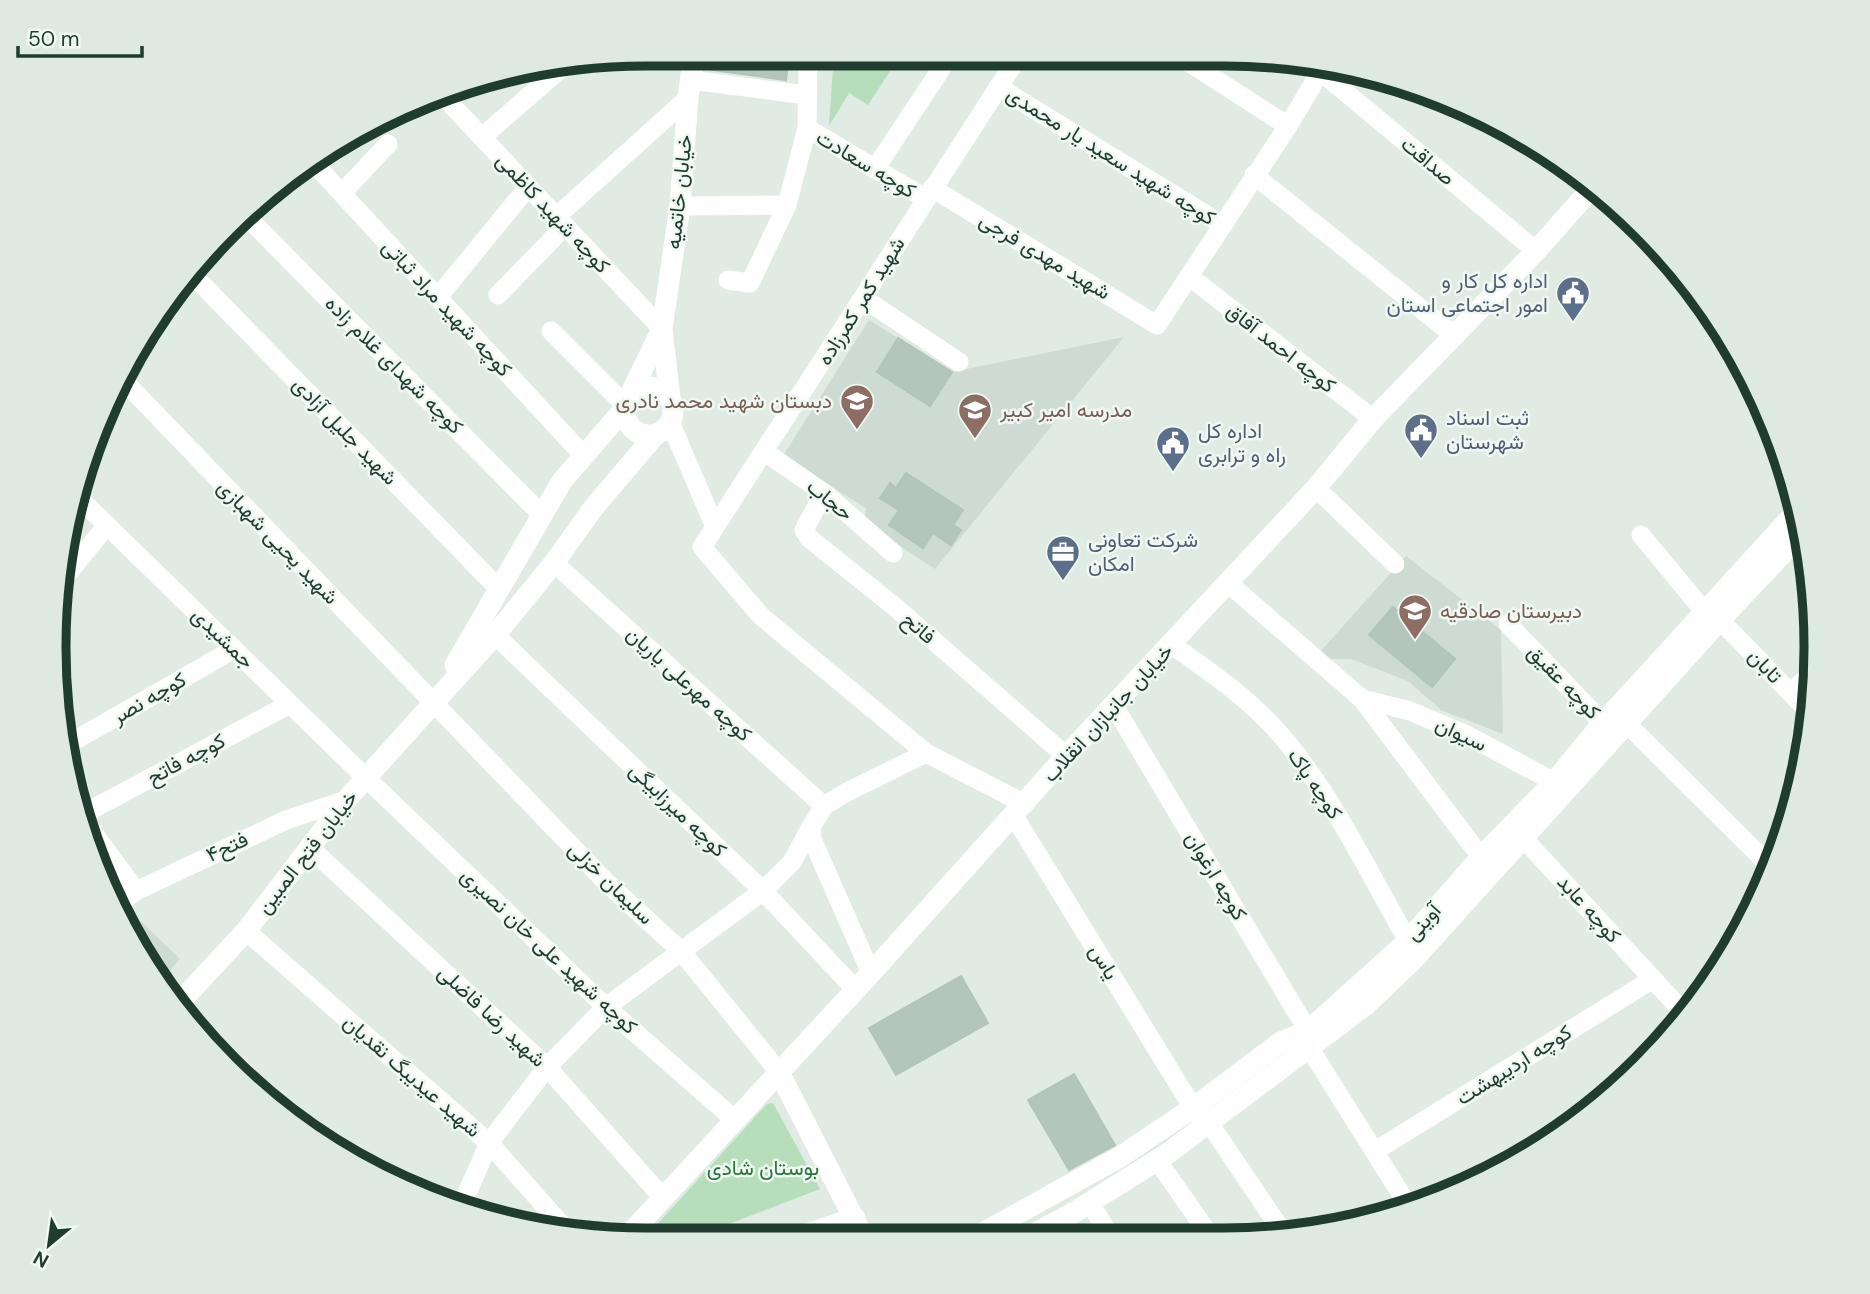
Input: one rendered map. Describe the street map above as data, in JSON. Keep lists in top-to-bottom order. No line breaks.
{"streets":{"street":["کوچه شهید سعید یار محمدی","صداقت","کوچه سعادت","خیابان خاتمیه","کوچه شهید کاظمی","شهید مهدی فرجی","شهید کمر کمرزاده","کوچه شهید مراد ثباتی","کوچه احمد آفاق","کوچه شهدای غلام زاده","شهید جلیل آزادی","حجاب","شهید یحیی شهبازی","فاتح","جمشیدی","تابان","کوچه عقیق","کوچه مهرعلی یاریان","کوچه نصر","خیابان جانبازان انقلاب","سیوان","کوچه فاتح","کوچه پاک","کوچه میرزابیگی","فتح۴","خیابان فتح المبین","کوچه ارغوان","سلیمان خزلی","کوچه عابد","آوینی","کوچه شهید علی خان نصیری","یاس","شهید رضا فاضلی","کوچه اردیبهشت","شهید عیدیبگ نقدیان"]},"crossings":[["کوچه شهید سعید یار محمدی","شهید کمر کمرزاده"],["صداقت","خیابان جانبازان انقلاب"],["کوچه سعادت","شهید مهدی فرجی"],["کوچه سعادت","شهید کمر کمرزاده"],["خیابان خاتمیه","کوچه شهید کاظمی"],["خیابان خاتمیه","خیابان فتح المبین"],["شهید مهدی فرجی","شهید کمر کمرزاده"],["شهید مهدی فرجی","کوچه احمد آفاق"],["شهید کمر کمرزاده","حجاب"],["کوچه شهید مراد ثباتی","خیابان فتح المبین"],["کوچه احمد آفاق","خیابان جانبازان انقلاب"],["کوچه شهدای غلام زاده","خیابان فتح المبین"],["شهید جلیل آزادی","خیابان فتح المبین"],["حجاب","فاتح"],["شهید یحیی شهبازی","خیابان فتح المبین"],["شهید یحیی شهبازی","سلیمان خزلی"],["فاتح","خیابان جانبازان انقلاب"],["جمشیدی","کوچه نصر"],["جمشیدی","کوچه فاتح"],["جمشیدی","خیابان فتح المبین"],["جمشیدی","کوچه شهید علی خان نصیری"],["تابان","آوینی"],["کوچه عقیق","آوینی"],["کوچه مهرعلی یاریان","خیابان فتح المبین"],["خیابان جانبازان انقلاب","کوچه پاک"],["خیابان جانبازان انقلاب","کوچه میرزابیگی"],["خیابان جانبازان انقلاب","کوچه ارغوان"],["خیابان جانبازان انقلاب","سلیمان خزلی"],["خیابان جانبازان انقلاب","کوچه شهید علی خان نصیری"],["خیابان جانبازان انقلاب","یاس"],["خیابان جانبازان انقلاب","شهید رضا فاضلی"],["سیوان","آوینی"],["کوچه پاک","آوینی"],["کوچه میرزابیگی","خیابان فتح المبین"],["فتح۴","خیابان فتح المبین"],["خیابان فتح المبین","سلیمان خزلی"],["خیابان فتح المبین","کوچه شهید علی خان نصیری"],["خیابان فتح المبین","شهید رضا فاضلی"],["خیابان فتح المبین","شهید عیدیبگ نقدیان"],["کوچه ارغوان","آوینی"],["کوچه ارغوان","کوچه اردیبهشت"],["کوچه عابد","آوینی"],["کوچه عابد","کوچه اردیبهشت"],["آوینی","یاس"]],"parks":["بوستان شادی"],"places":{"public building":["اداره کل کار و امور اجتماعی استان","ثبت اسناد شهرستان","اداره کل راه و ترابری"],"school or university":["دبستان شهید محمد نادری","مدرسه امیر کبیر","دبیرستان صادقیه"],"office":["شرکت تعاونی امکان"]},"scale_bar":"50 m","north":"bottom left"}
